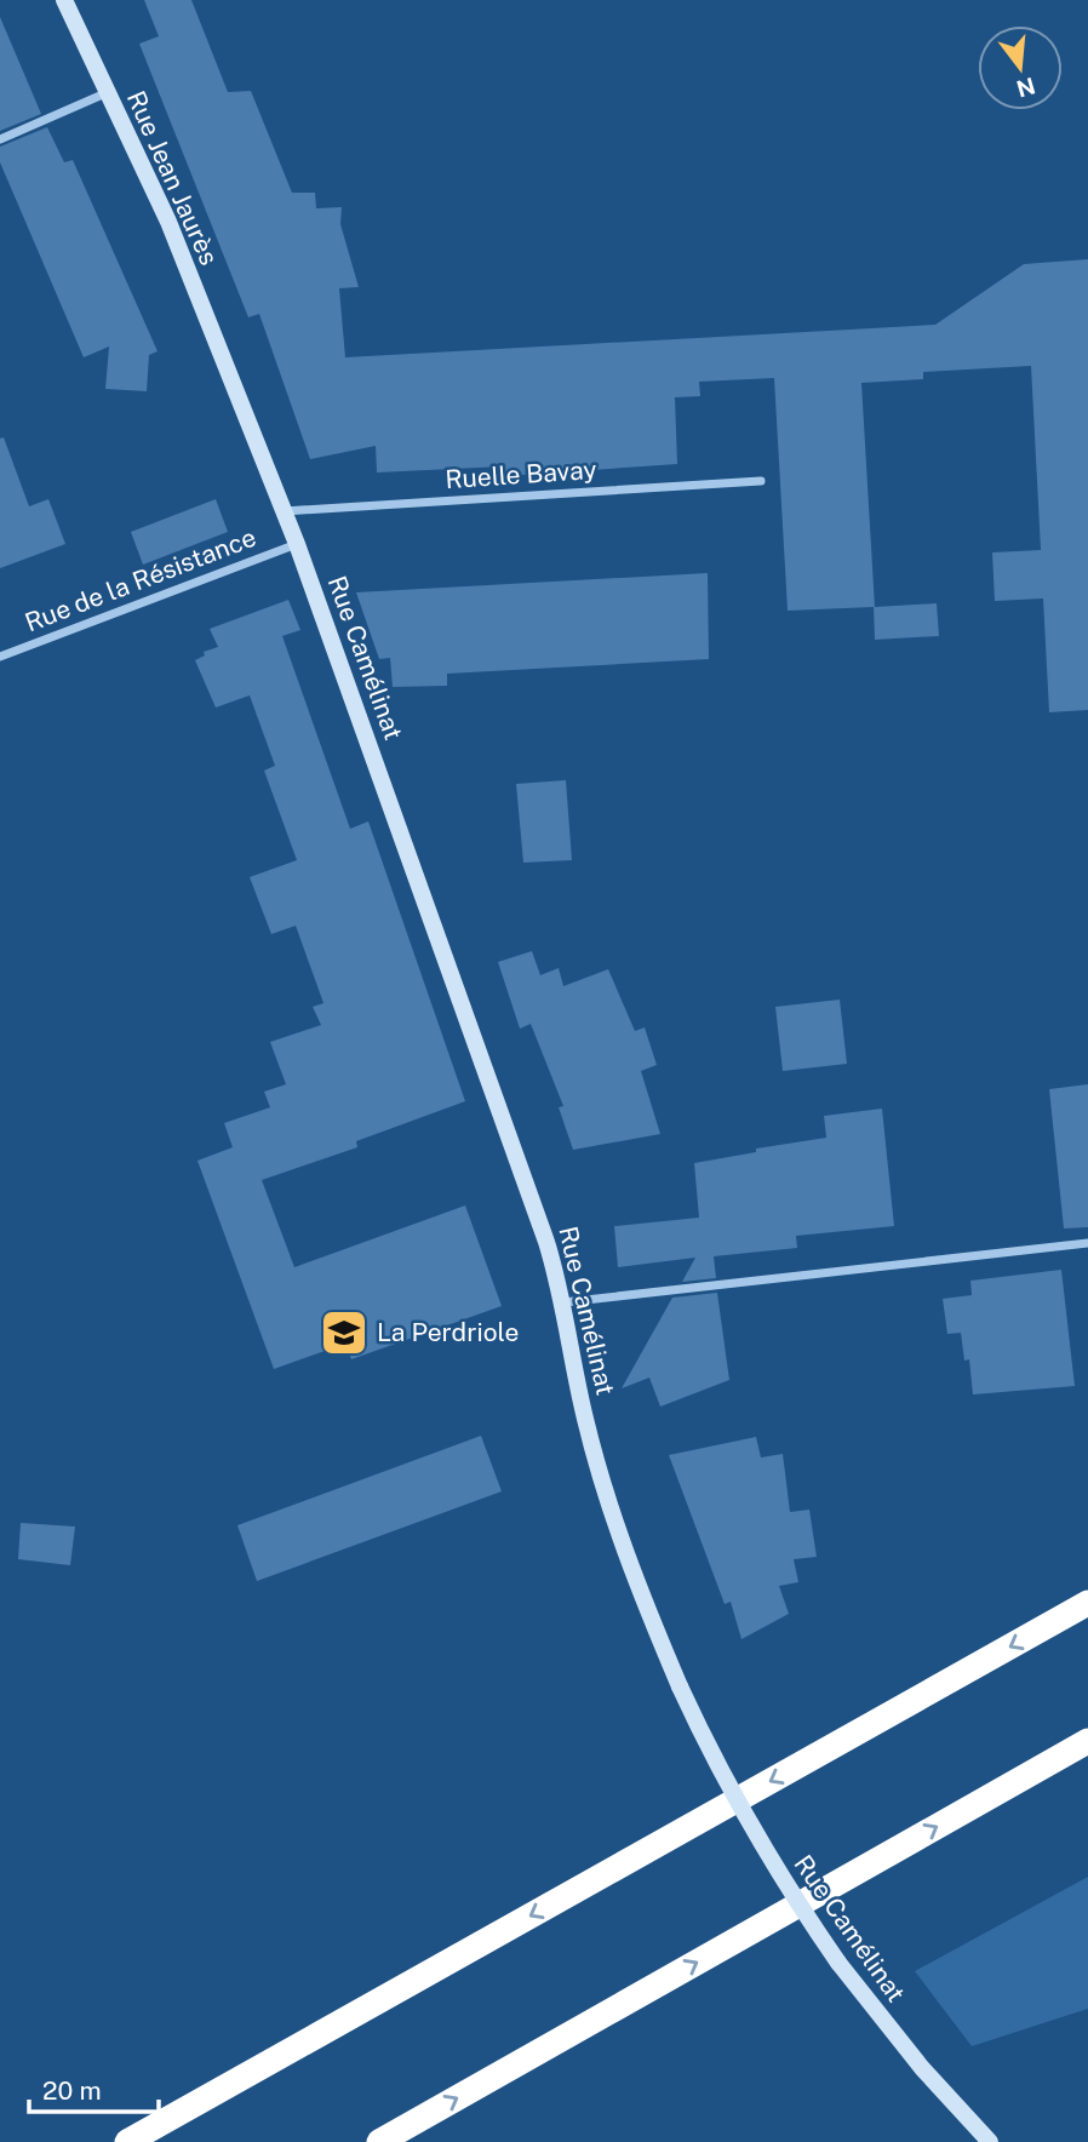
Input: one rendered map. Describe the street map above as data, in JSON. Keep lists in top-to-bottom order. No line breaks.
{"streets":{"street":["Rue Jean Jaurès","Ruelle Bavay","Rue de la Résistance","Rue Camélinat"]},"crossings":[["Rue Jean Jaurès","Rue Camélinat"],["Ruelle Bavay","Rue Camélinat"],["Rue de la Résistance","Rue Camélinat"]],"places":{"school or university":["La Perdriole"]},"scale_bar":"20 m","north":"bottom"}
